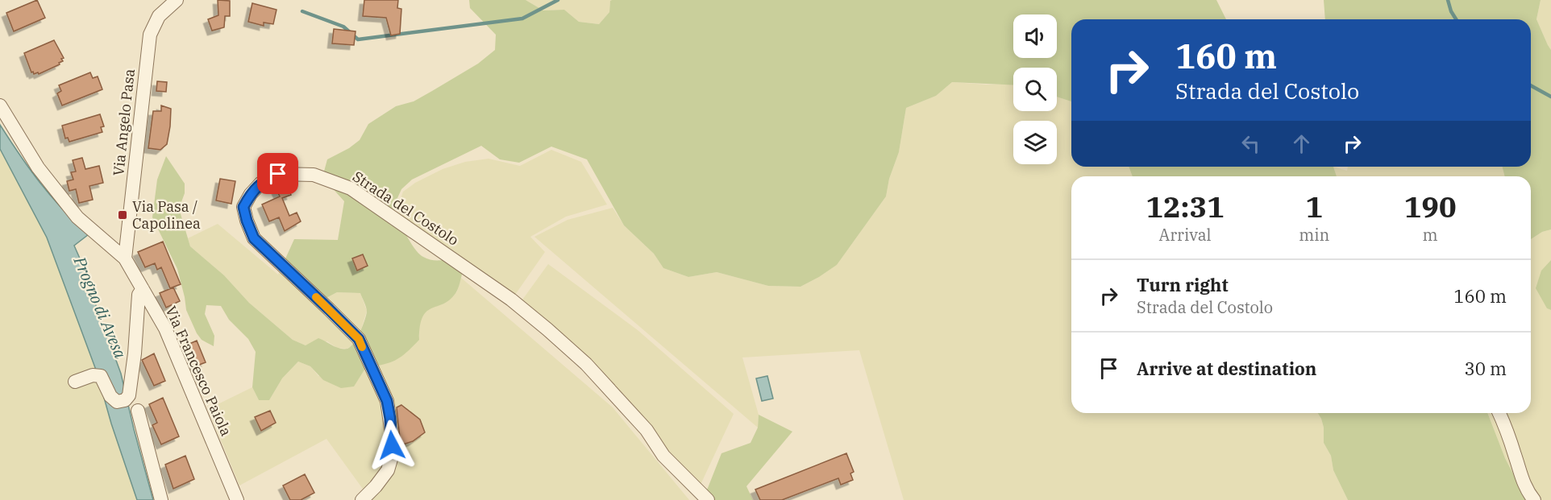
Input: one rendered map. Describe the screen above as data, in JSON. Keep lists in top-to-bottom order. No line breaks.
{"streets":{"street":["Via Angelo Pasa","Strada del Costolo","Via Francesco Paiola"]},"crossings":[["Via Angelo Pasa","Via Francesco Paiola"]],"water":["Progno di Avesa"],"places":{"transit":["Via Pasa / Capolinea"]},"page":{"turn":["160 m","Strada del Costolo"],"eta":["12:31","Arrival","1","min","190","m"],"list":[{"name":"Turn right","note":"Strada del Costolo","value":"160 m"},{"name":"Arrive at destination","value":"30 m"}]}}
